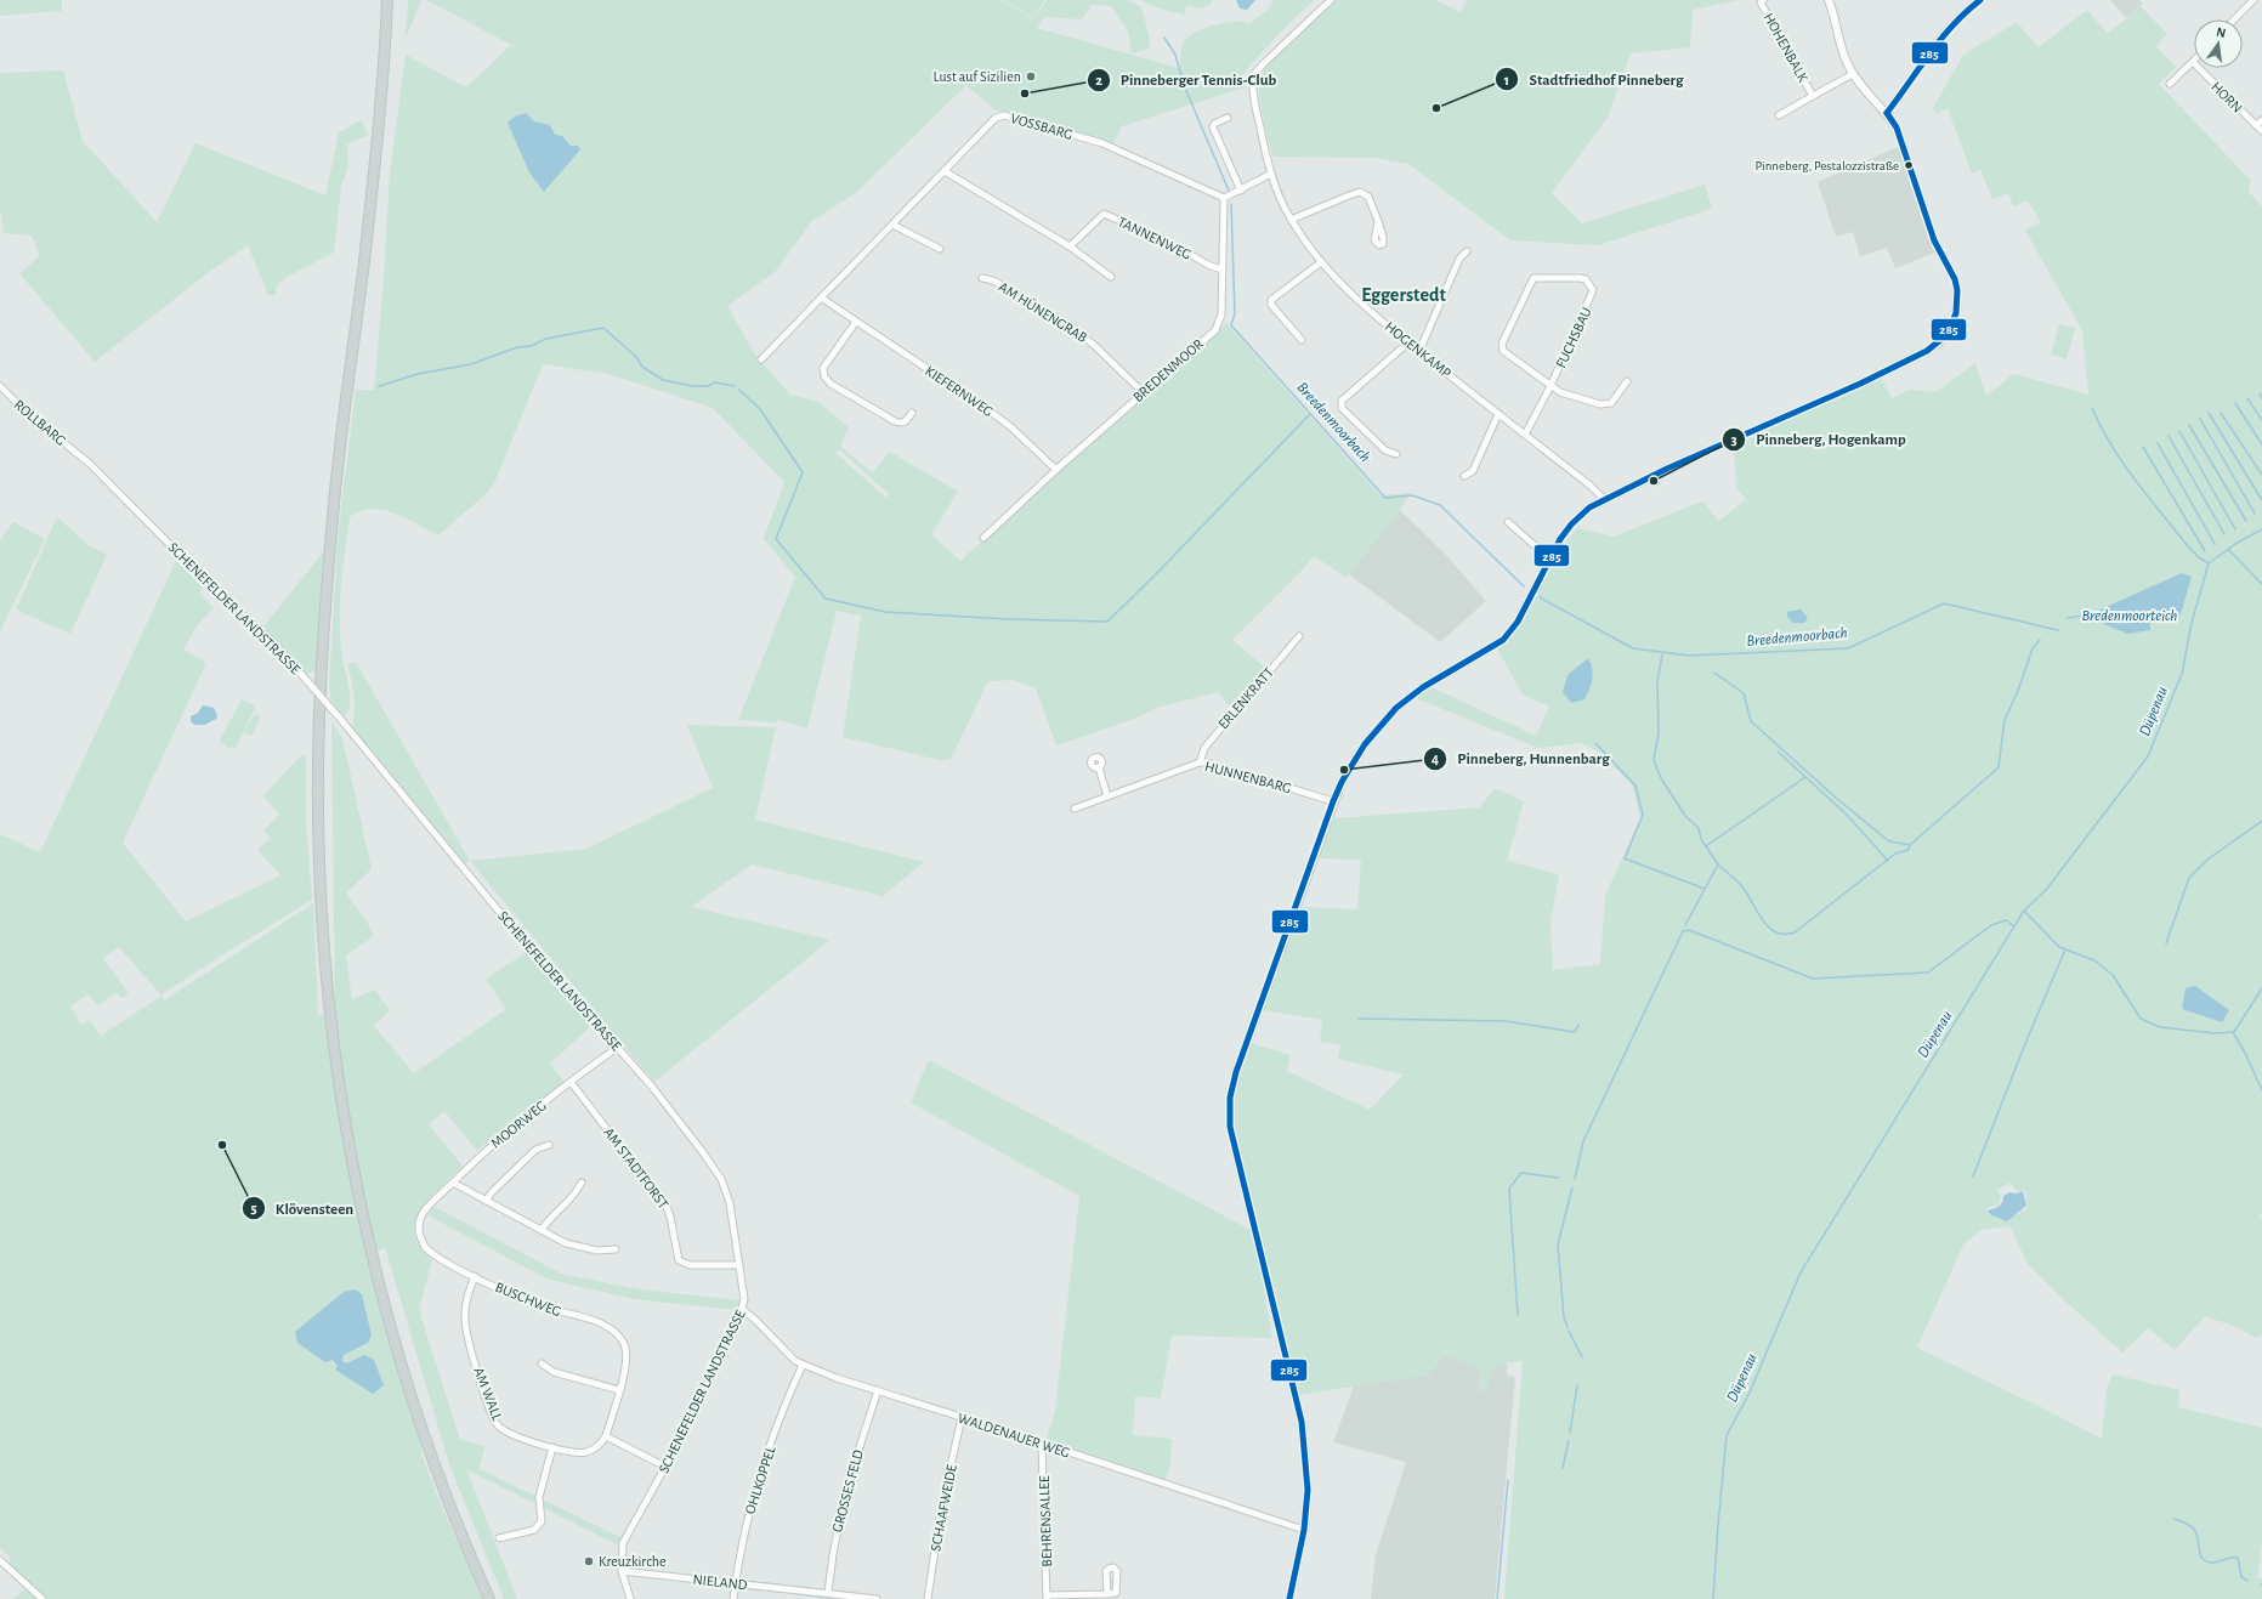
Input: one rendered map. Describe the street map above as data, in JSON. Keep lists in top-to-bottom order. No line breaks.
{"streets":{"street":["HOHENBALK","HORN","VOSSBARG","TANNENWEG","AM HÜNENGRAB","FUCHSBAU","HOGENKAMP","BREDENMOOR","KIEFERNWEG","ROLLBARG","SCHENEFELDER LANDSTRASSE","ERLENKRATT","HUNNENBARG","MOORWEG","AM STADTFORST","BUSCHWEG","AM WALL","WALDENAUER WEG","OHLKOPPEL","GROSSES FELD","SCHAAFWEIDE","BEHRENSALLEE","NIELAND"]},"crossings":[["VOSSBARG","BREDENMOOR"],["VOSSBARG","KIEFERNWEG"],["TANNENWEG","BREDENMOOR"],["AM HÜNENGRAB","BREDENMOOR"],["FUCHSBAU","HOGENKAMP"],["BREDENMOOR","KIEFERNWEG"],["ROLLBARG","SCHENEFELDER LANDSTRASSE"],["SCHENEFELDER LANDSTRASSE","MOORWEG"],["SCHENEFELDER LANDSTRASSE","AM STADTFORST"],["SCHENEFELDER LANDSTRASSE","WALDENAUER WEG"],["SCHENEFELDER LANDSTRASSE","NIELAND"],["ERLENKRATT","HUNNENBARG"],["MOORWEG","AM STADTFORST"],["MOORWEG","BUSCHWEG"],["BUSCHWEG","AM WALL"],["WALDENAUER WEG","OHLKOPPEL"],["WALDENAUER WEG","GROSSES FELD"],["WALDENAUER WEG","SCHAAFWEIDE"],["WALDENAUER WEG","BEHRENSALLEE"],["OHLKOPPEL","NIELAND"],["GROSSES FELD","NIELAND"]],"districts":["Eggerstedt"],"water":["Breedenmoorbach","Bredenmoorteich","Düpenau"],"places":["Lust auf Sizilien","Pinneberger Tennis-Club","Stadtfriedhof Pinneberg","Pinneberg, Pestalozzistraße","Pinneberg, Hogenkamp","Pinneberg, Hunnenbarg","Klövensteen","Kreuzkirche"],"lines":["transit line 285"],"north":"top"}
